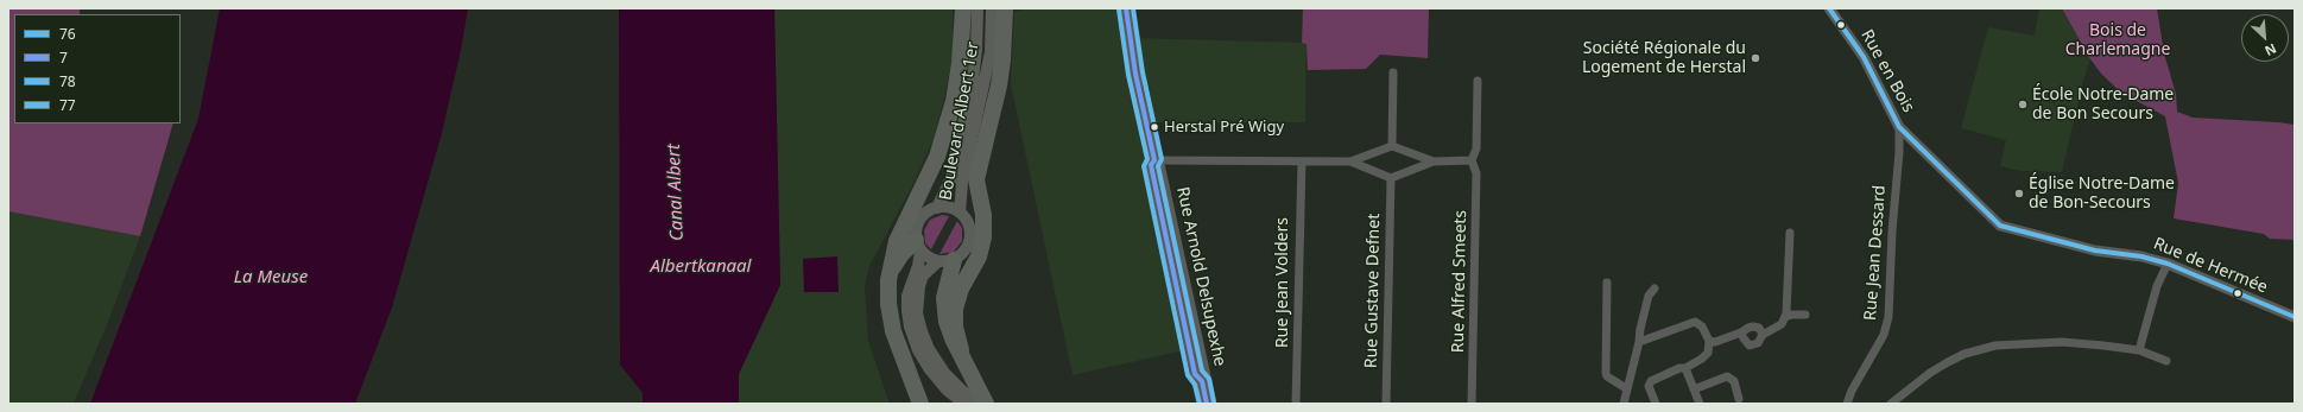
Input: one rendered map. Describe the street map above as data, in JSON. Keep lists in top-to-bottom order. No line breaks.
{"streets":{"main road":["Boulevard Albert 1er"],"street":["Rue en Bois","Rue Jean Dessard","Rue de Hermée","Rue Arnold Delsupexhe","Rue Alfred Smeets","Rue Jean Volders","Rue Gustave Defnet"]},"crossings":[["Rue en Bois","Rue Jean Dessard"],["Rue en Bois","Rue de Hermée"],["Rue Jean Dessard","Rue de Hermée"]],"water":["Canal Albert","Albertkanaal","La Meuse"],"parks":["Bois de Charlemagne"],"places":["Société Régionale du Logement de Herstal","École Notre-Dame de Bon Secours","Herstal Pré Wigy","Église Notre-Dame de Bon-Secours"],"lines":["transit line 76","transit line 7","transit line 77","transit line 78"],"legend":["76","7","78","77"],"north":"bottom right"}
